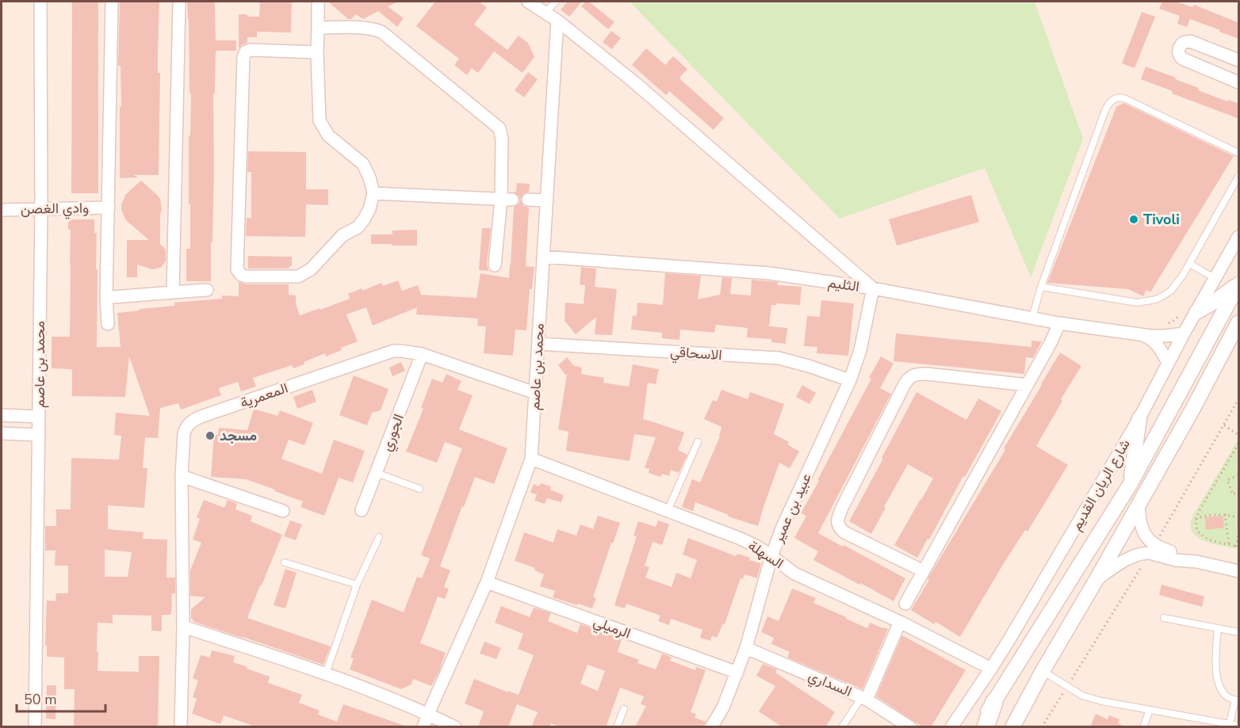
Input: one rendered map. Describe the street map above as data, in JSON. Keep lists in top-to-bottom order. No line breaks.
{"streets":{"street":["وادي الغصن","الثليم","الاسحاقي","محمد بن عاصم","المعمرية","الجوري","شارع الريان القديم","عبيد بن عمير","السهلة","الرميلي","السداري"]},"crossings":[["وادي الغصن","محمد بن عاصم"],["الثليم","محمد بن عاصم"],["الثليم","شارع الريان القديم"],["الثليم","عبيد بن عمير"],["الاسحاقي","محمد بن عاصم"],["الاسحاقي","عبيد بن عمير"],["محمد بن عاصم","المعمرية"],["محمد بن عاصم","السهلة"],["محمد بن عاصم","الرميلي"],["المعمرية","الجوري"],["شارع الريان القديم","السهلة"],["عبيد بن عمير","السهلة"],["عبيد بن عمير","الرميلي"],["عبيد بن عمير","السداري"]],"places":["Tivoli","مسجد"],"scale_bar":"50 m"}
